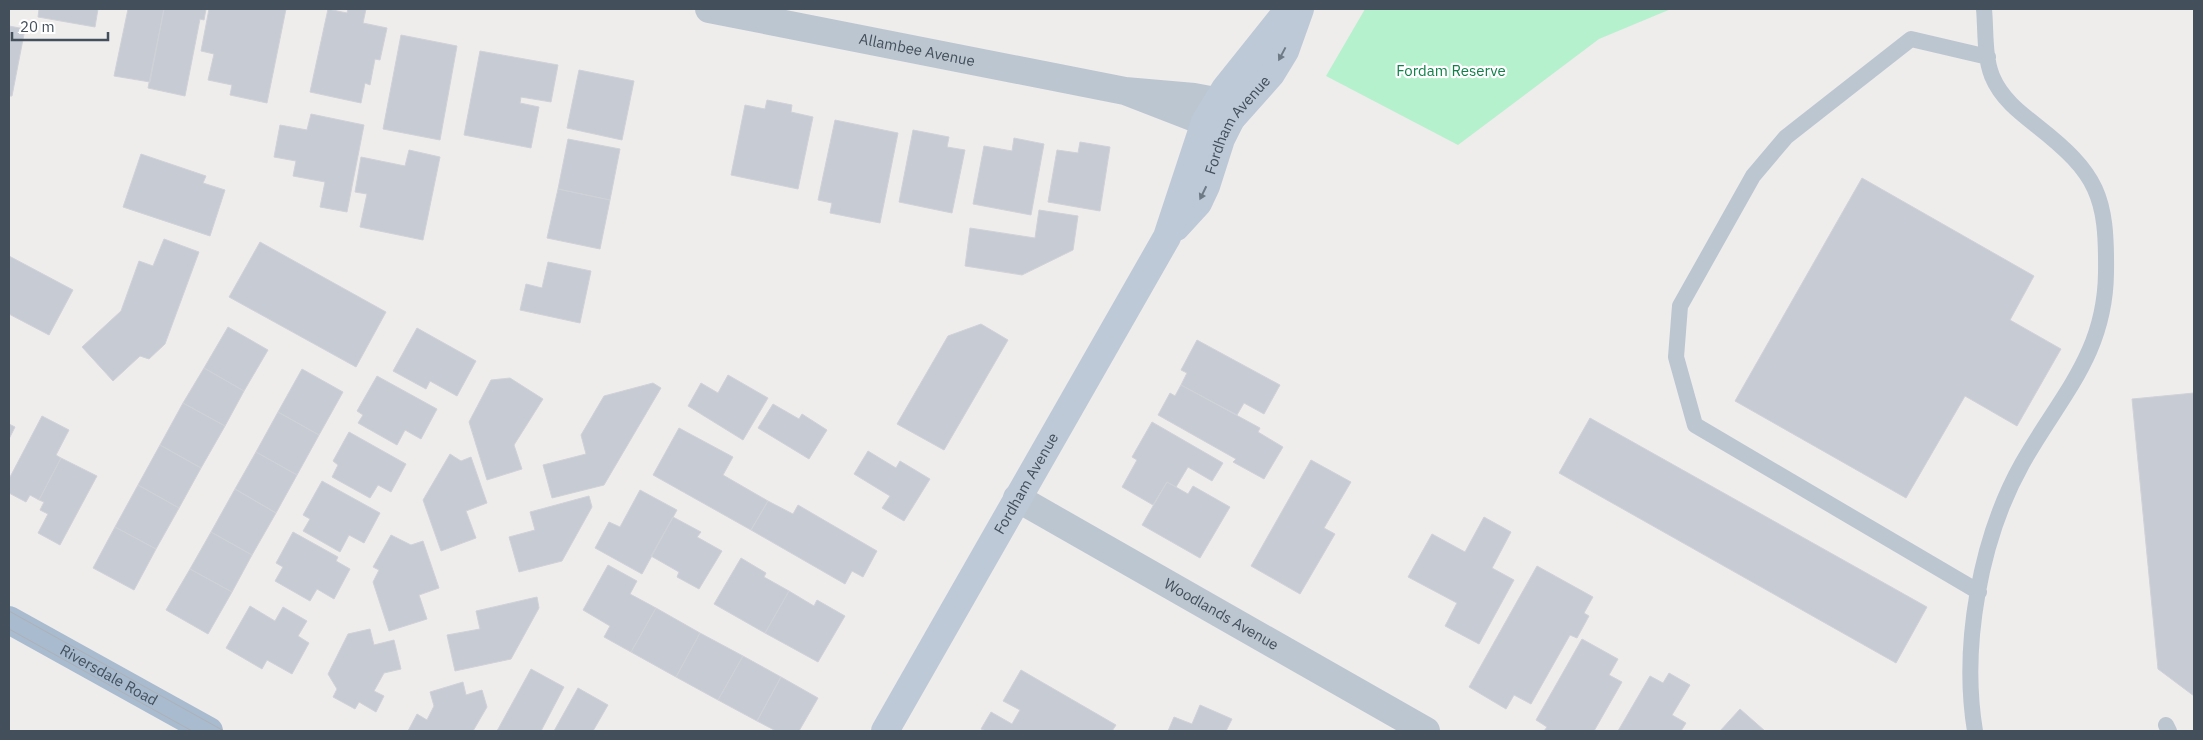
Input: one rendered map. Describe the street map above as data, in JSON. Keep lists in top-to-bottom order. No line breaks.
{"streets":{"main road":["Riversdale Road"],"street":["Allambee Avenue","Fordham Avenue","Woodlands Avenue"]},"crossings":[["Allambee Avenue","Fordham Avenue"],["Fordham Avenue","Woodlands Avenue"]],"parks":["Fordam Reserve"],"scale_bar":"20 m"}
